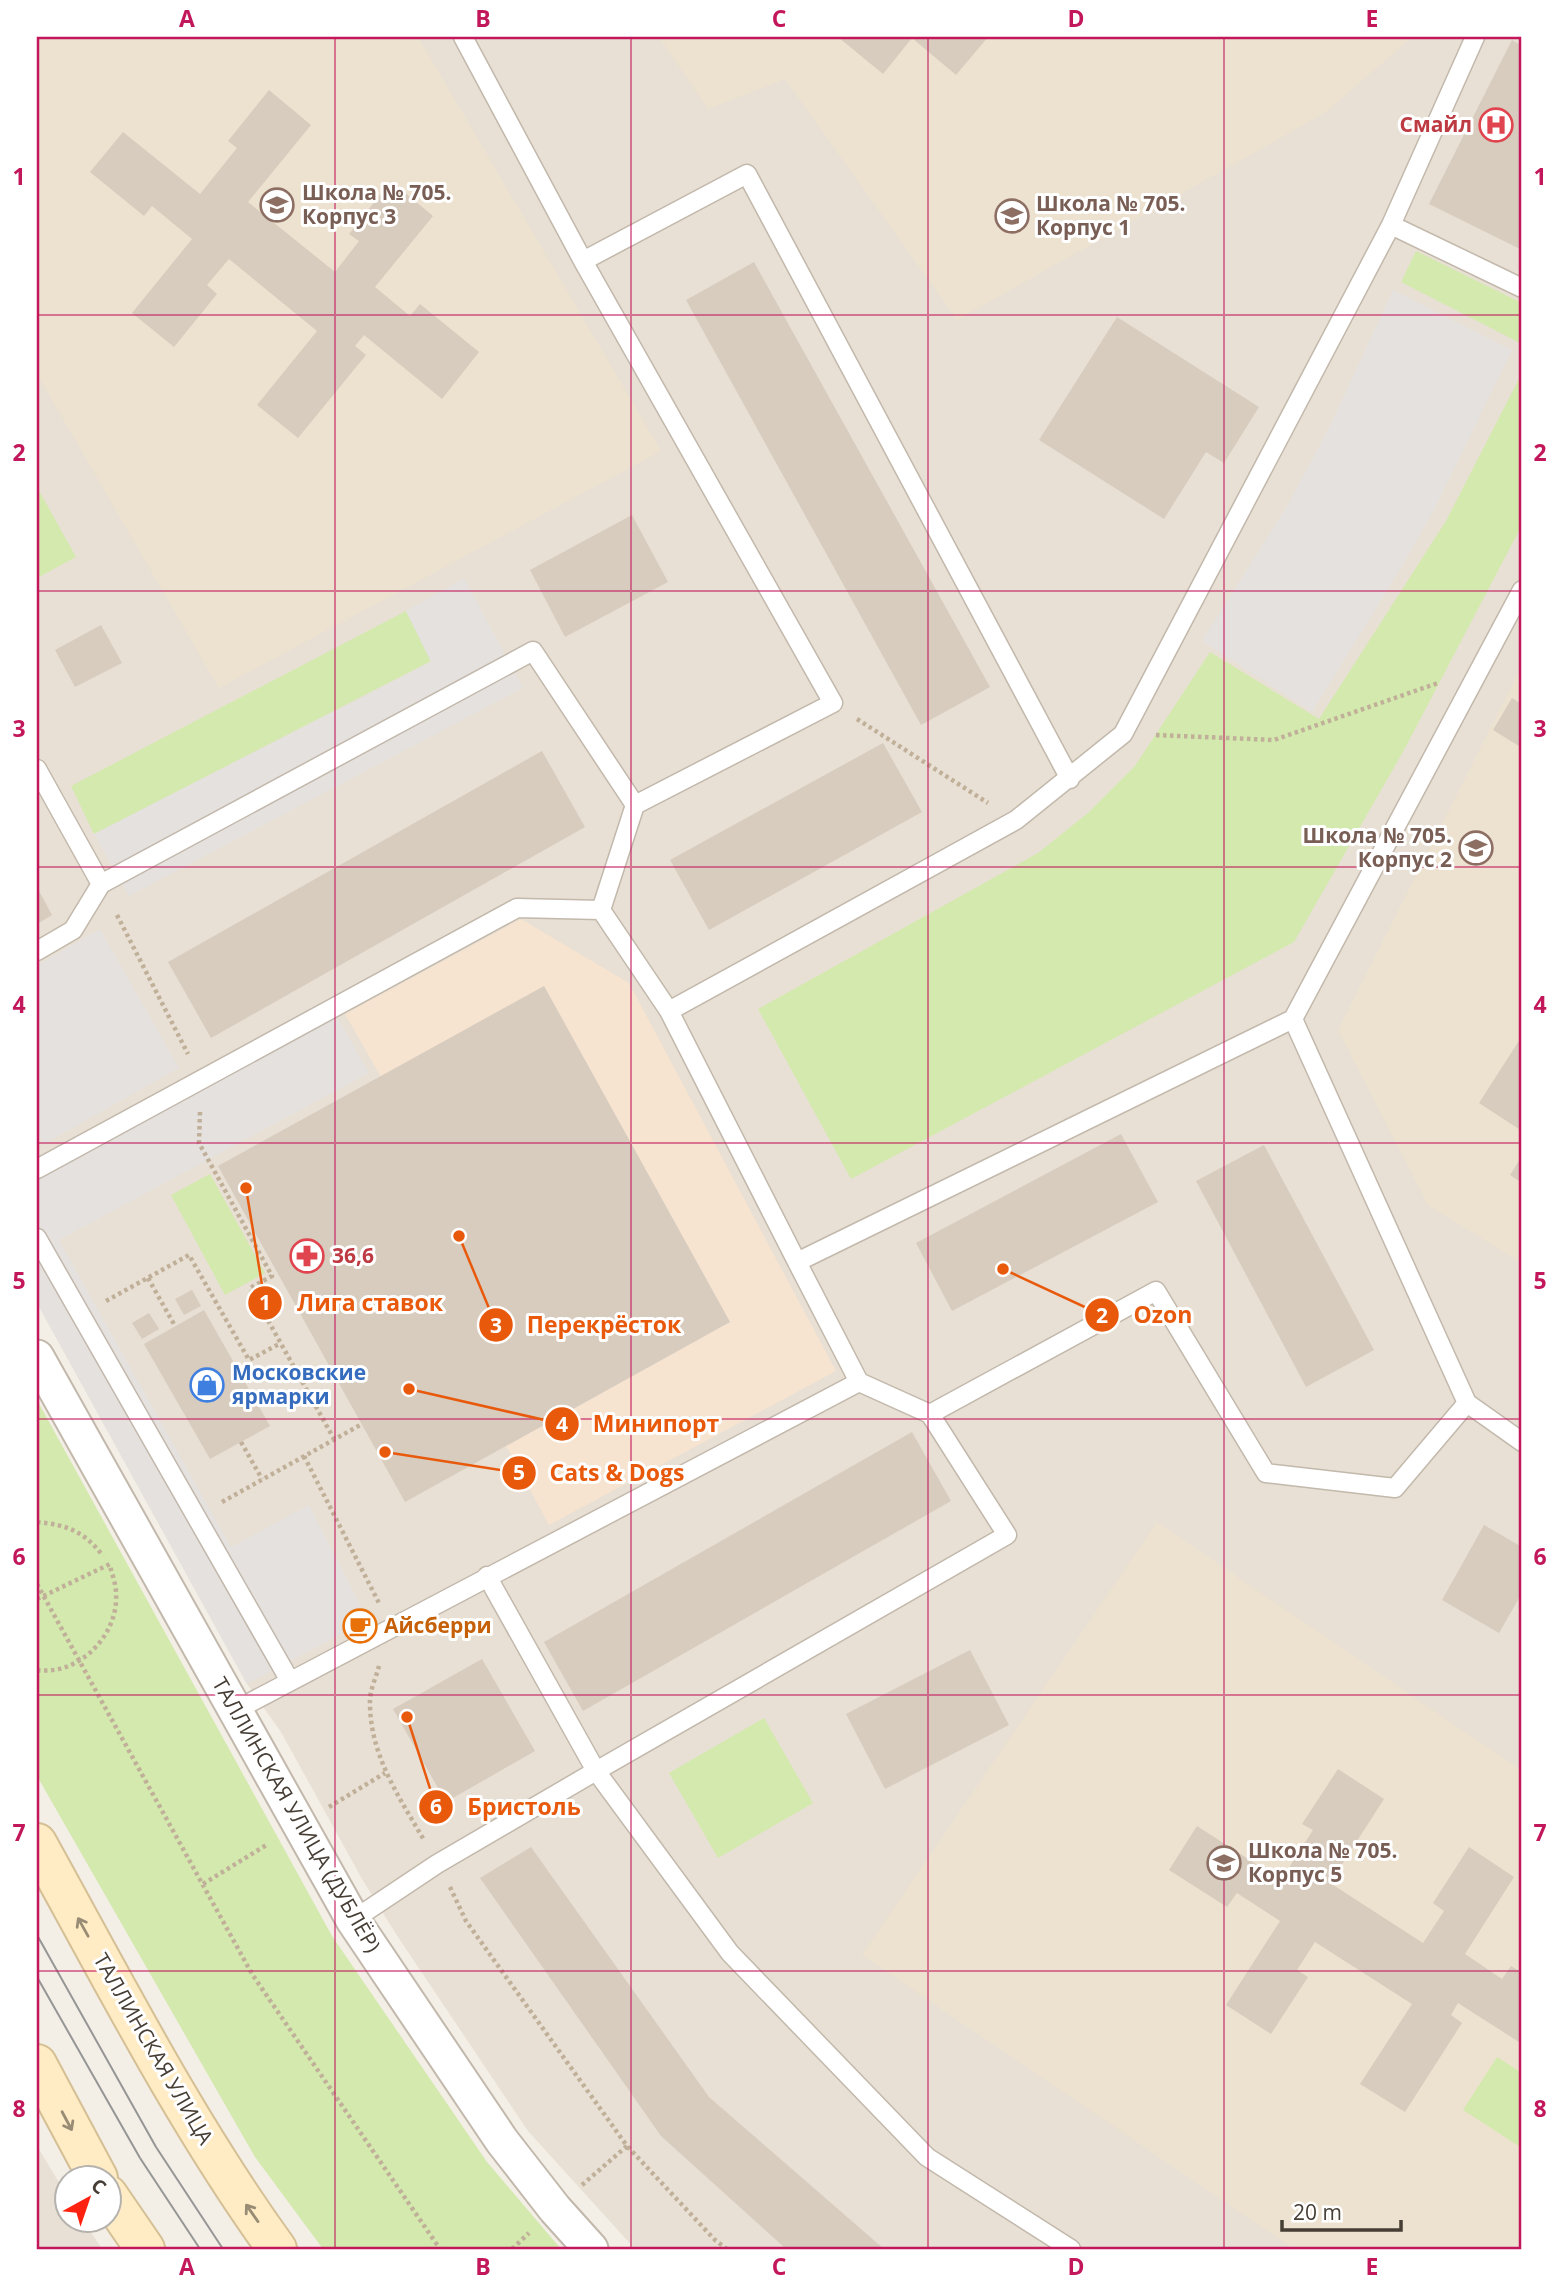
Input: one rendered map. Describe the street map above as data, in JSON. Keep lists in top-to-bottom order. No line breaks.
{"streets":{"main road":["ТАЛЛИНСКАЯ УЛИЦА"],"street":["ТАЛЛИНСКАЯ УЛИЦА (ДУБЛЁР)"]},"places":{"hospital":["Смайл"],"school or university":["Школа № 705. Корпус 3","Школа № 705. Корпус 1","Школа № 705. Корпус 2","Школа № 705. Корпус 5"],"other":["Лига ставок","Перекрёсток","Ozon","Минипорт","Cats & Dogs","Бристоль"],"pharmacy":["36,6"],"shop":["Московские ярмарки"],"cafe":["Айсберри"]},"scale_bar":"20 m","north":"top right","grid":{"columns":["A","B","C","D","E"],"rows":["1","2","3","4","5","6","7","8"]}}
